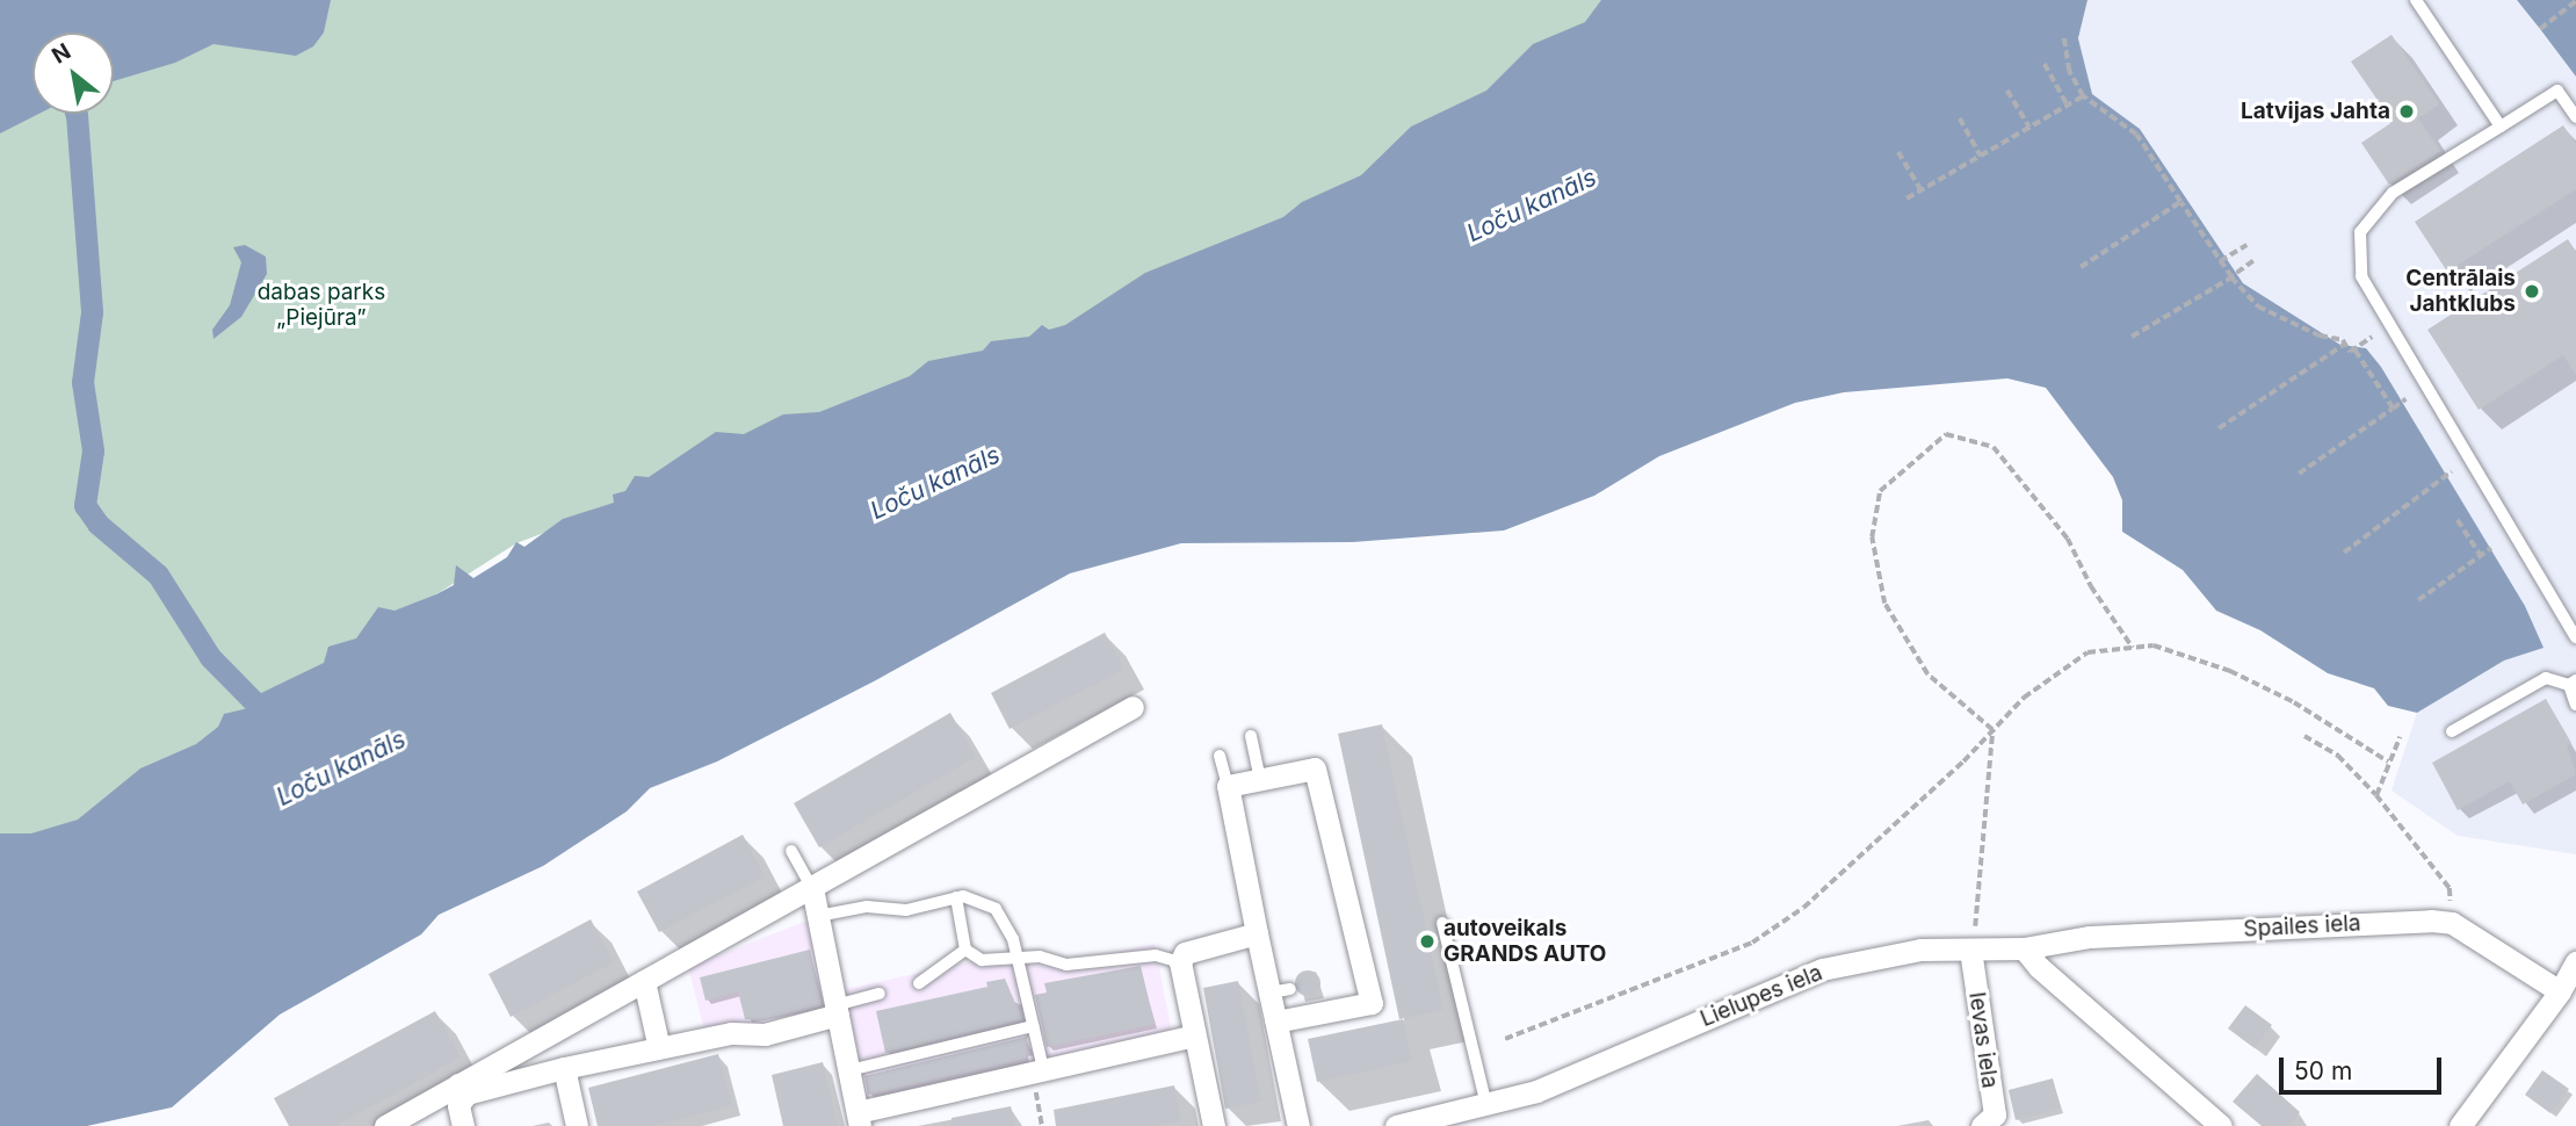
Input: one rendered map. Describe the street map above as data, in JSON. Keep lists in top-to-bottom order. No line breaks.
{"streets":{"street":["Spailes iela","Lielupes iela","Ievas iela"]},"crossings":[["Spailes iela","Lielupes iela"],["Lielupes iela","Ievas iela"]],"water":["Loču kanāls"],"parks":["dabas parks „Piejūra”"],"places":["Latvijas Jahta","Centrālais Jahtklubs","autoveikals GRANDS AUTO"],"scale_bar":"50 m","north":"top left"}
